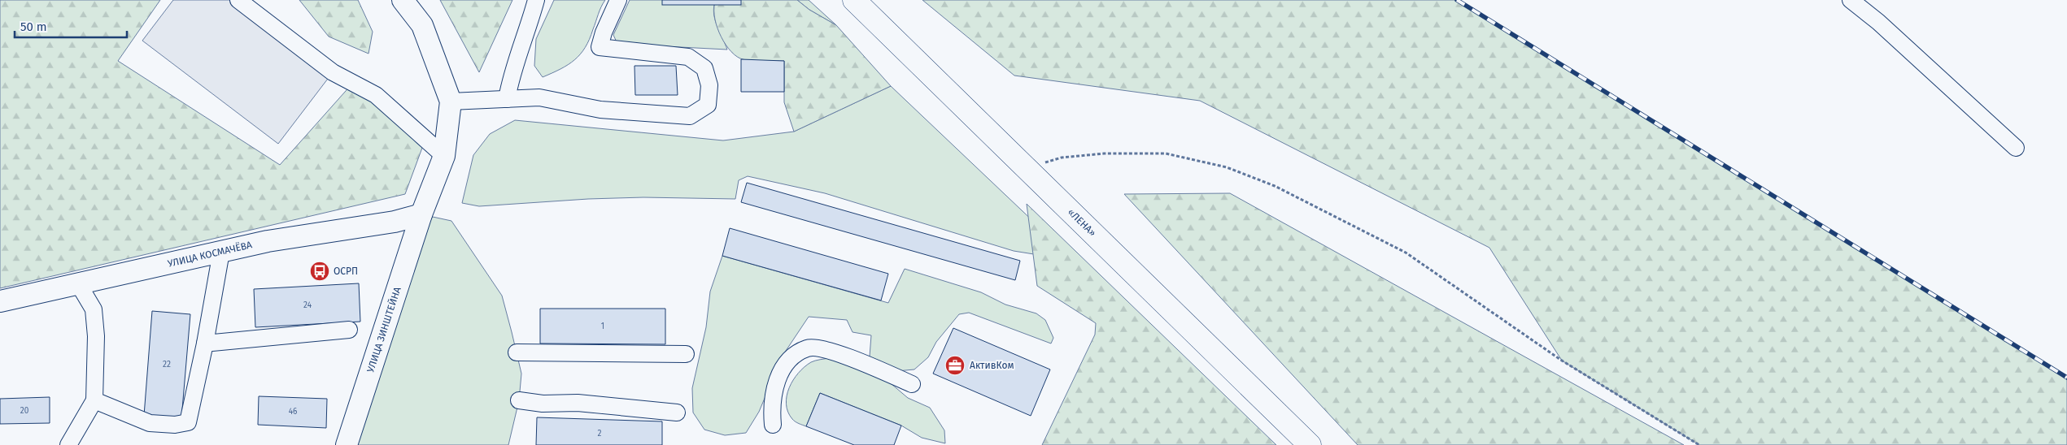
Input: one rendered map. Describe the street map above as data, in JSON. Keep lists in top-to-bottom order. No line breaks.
{"streets":{"highway":["«ЛЕНА»"],"main road":["УЛИЦА КОСМАЧЁВА","УЛИЦА ЗИНШТЕЙНА"]},"crossings":[["УЛИЦА КОСМАЧЁВА","УЛИЦА ЗИНШТЕЙНА"]],"places":{"bus stop":["ОСРП"],"office":["АктивКом"]},"house_numbers":["24","1","22","20","46","2"],"scale_bar":"50 m"}
